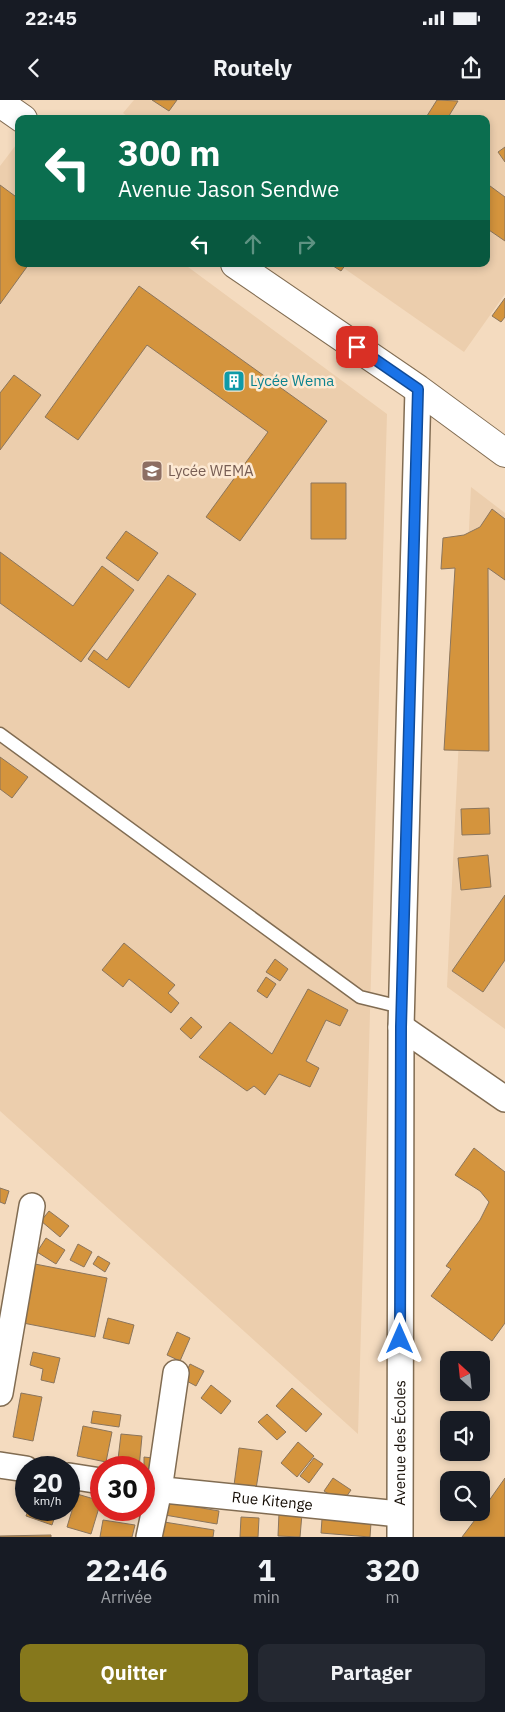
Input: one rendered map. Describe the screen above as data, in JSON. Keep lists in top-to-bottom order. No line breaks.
{"streets":{"street":["Avenue des Écoles","Rue Kitenge"]},"crossings":[["Avenue des Écoles","Rue Kitenge"]],"places":{"building":["Lycée Wema"],"school or university":["Lycée WEMA"]},"north":"top left","page":{"status":"22:45","header":"Routely","turn":["300 m","Avenue Jason Sendwe"],"speed":"20 km/h","limit":"30","eta":["22:46","Arrivée","1","min","320","m"],"buttons":["Quitter","Partager"]}}
